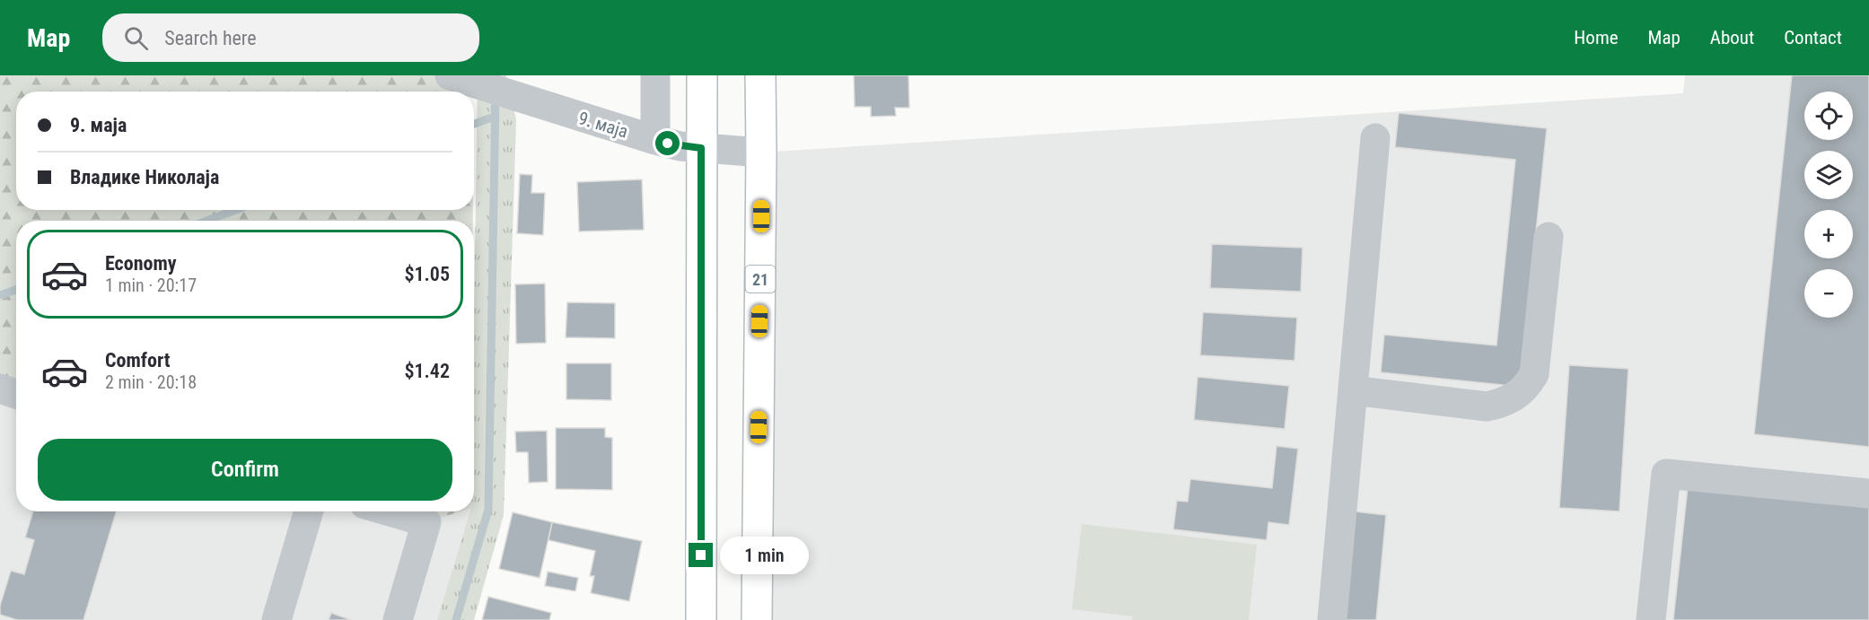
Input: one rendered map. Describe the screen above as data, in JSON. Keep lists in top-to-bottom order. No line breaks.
{"streets":{"main road":["21"],"street":["9. маја"]},"crossings":[["9. маја","21"]],"page":{"header":"Map","search":"Search here","nav":["Home","Map","About","Contact"],"map_buttons":["+","−"],"banner":["9. маја","Владике Николаја"],"list":[{"name":"Economy","note":"1 min · 20:17","value":"$1.05"},{"name":"Comfort","note":"2 min · 20:18","value":"$1.42"}],"buttons":"Confirm","bubble":"1 min"}}
